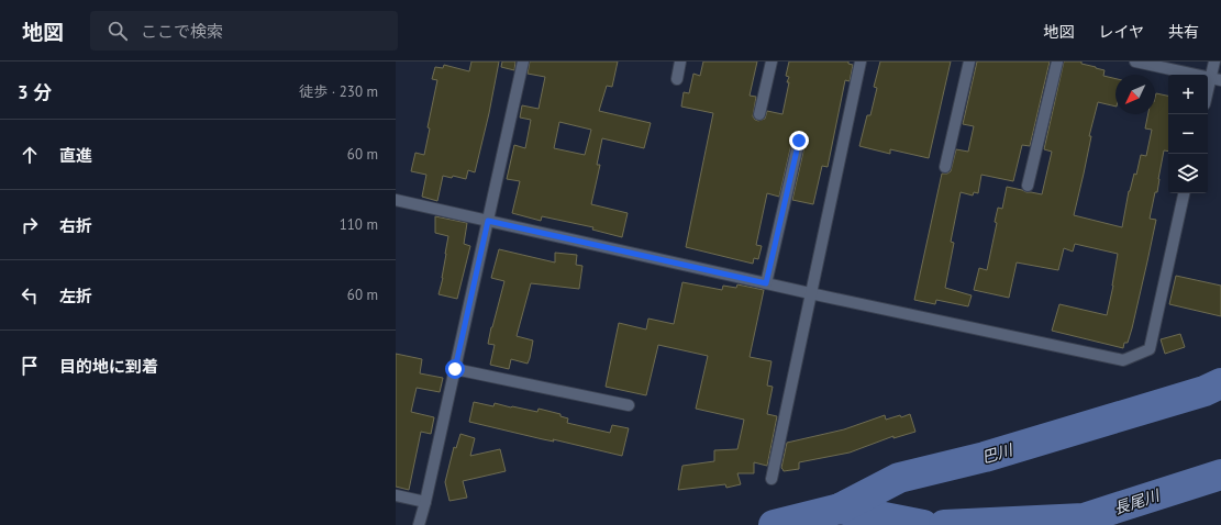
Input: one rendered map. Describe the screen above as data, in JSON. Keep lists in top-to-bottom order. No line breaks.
{"water":["巴川","長尾川"],"north":"bottom left","page":{"header":"地図","search":"ここで検索","nav":["地図","レイヤ","共有"],"heading":["3 分","徒歩 · 230 m"],"map_buttons":["+","−"],"list":[["直進","60 m"],["右折","110 m"],["左折","60 m"],"目的地に到着"]}}
